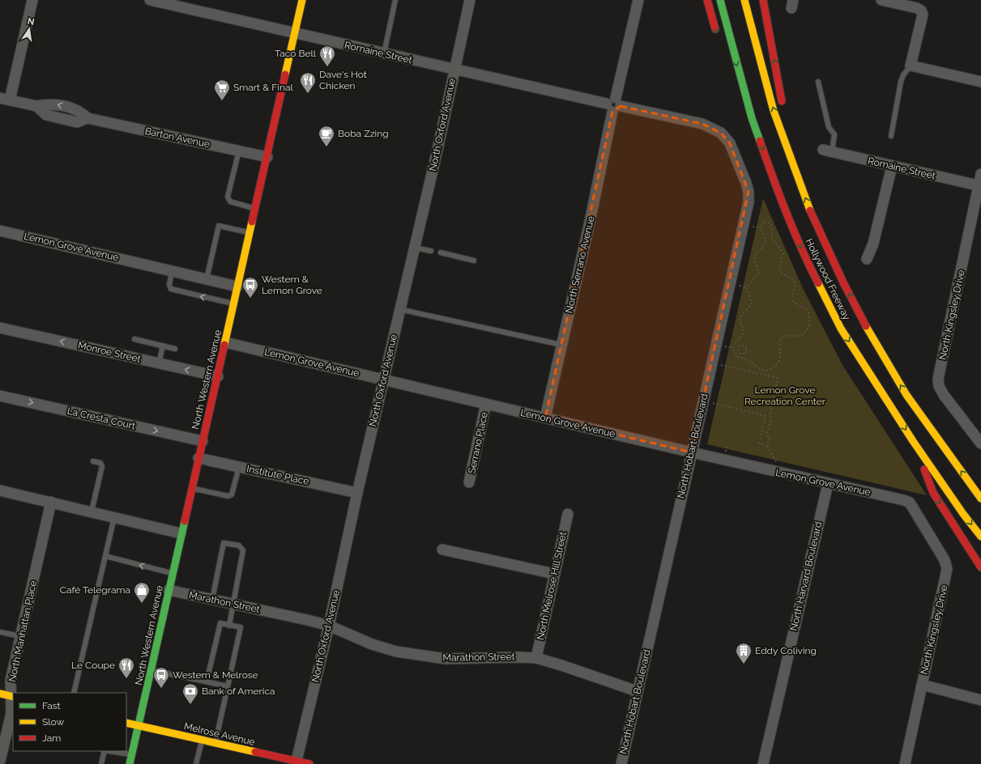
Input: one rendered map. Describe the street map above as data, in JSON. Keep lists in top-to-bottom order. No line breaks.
{"streets":{"main road":["Hollywood Freeway","North Western Avenue","Melrose Avenue"],"street":["Romaine Street","North Oxford Avenue","Barton Avenue","Lemon Grove Avenue","North Serrano Avenue","North Kingsley Drive","Monroe Street","La Cresta Court","Serrano Place","North Hobart Boulevard","Institute Place","North Harvard Boulevard","North Melrose Hill Street","Marathon Street","North Manhattan Place"]},"crossings":[["Romaine Street","North Oxford Avenue"],["Romaine Street","North Serrano Avenue"],["Romaine Street","North Kingsley Drive"],["Romaine Street","North Western Avenue"],["Romaine Street","North Hobart Boulevard"],["North Oxford Avenue","Lemon Grove Avenue"],["North Oxford Avenue","Institute Place"],["North Oxford Avenue","Marathon Street"],["North Oxford Avenue","Melrose Avenue"],["Barton Avenue","North Western Avenue"],["Lemon Grove Avenue","North Serrano Avenue"],["Lemon Grove Avenue","North Kingsley Drive"],["Lemon Grove Avenue","North Western Avenue"],["Lemon Grove Avenue","Serrano Place"],["Lemon Grove Avenue","North Hobart Boulevard"],["Lemon Grove Avenue","North Harvard Boulevard"],["Monroe Street","North Western Avenue"],["North Western Avenue","La Cresta Court"],["North Western Avenue","Institute Place"],["North Western Avenue","Marathon Street"],["North Western Avenue","Melrose Avenue"],["North Hobart Boulevard","Marathon Street"],["North Melrose Hill Street","Marathon Street"]],"one_way":["Monroe Street"],"parks":["Lemon Grove Recreation Center"],"places":{"restaurant":["Taco Bell","Dave's Hot Chicken","Le Coupe"],"supermarket":["Smart & Final"],"cafe":["Boba Zzing"],"bus stop":["Western & Lemon Grove","Western & Melrose"],"shop":["Café Telegrama"],"building":["Eddy Coliving"],"bank":["Bank of America"]},"legend":["Fast","Slow","Jam"],"north":"top"}
